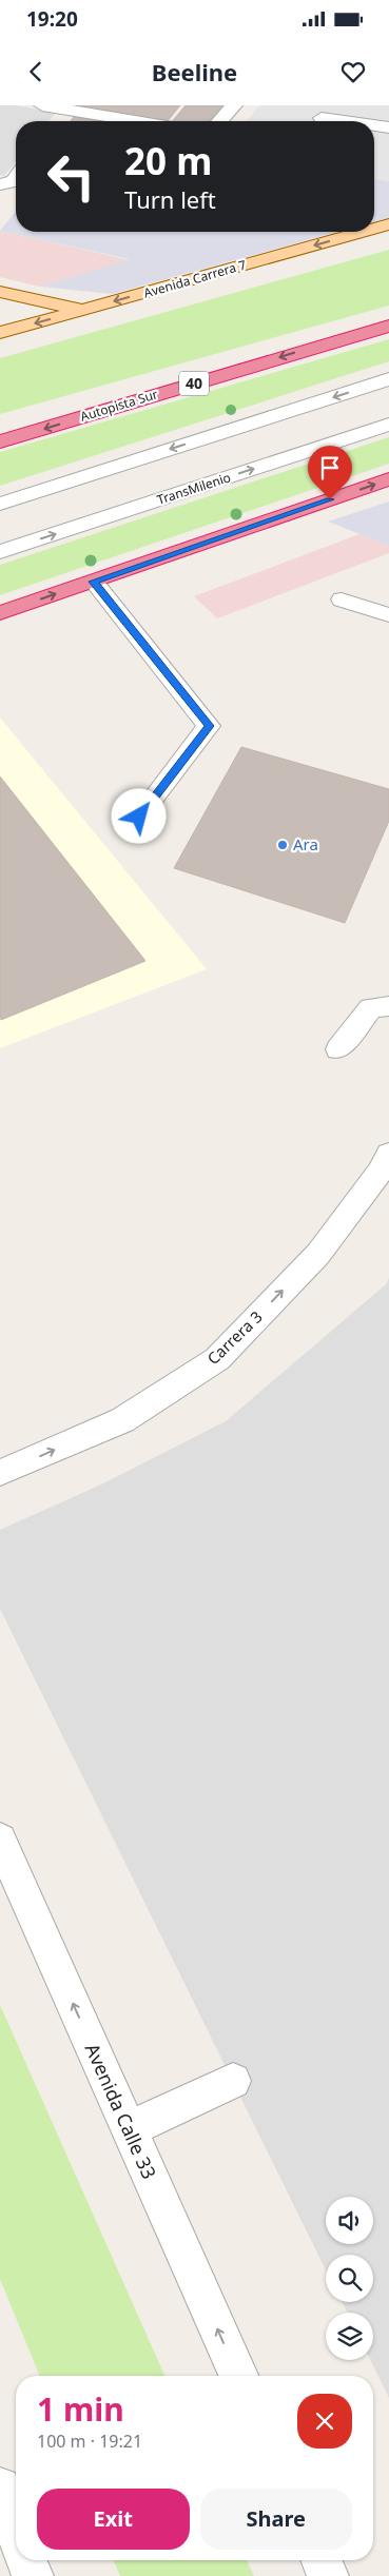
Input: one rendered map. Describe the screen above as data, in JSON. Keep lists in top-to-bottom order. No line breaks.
{"streets":{"highway":["40","Autopista Sur"],"main road":["Avenida Carrera 7"],"street":["TransMilenio","Carrera 3","Avenida Calle 33"]},"one_way":["Avenida Carrera 7","Carrera 3","Avenida Calle 33"],"places":["Ara"],"page":{"status":"19:20","header":"Beeline","turn":["20 m","Turn left"],"heading":["1 min","100 m · 19:21"],"buttons":["Exit","Share"]}}
